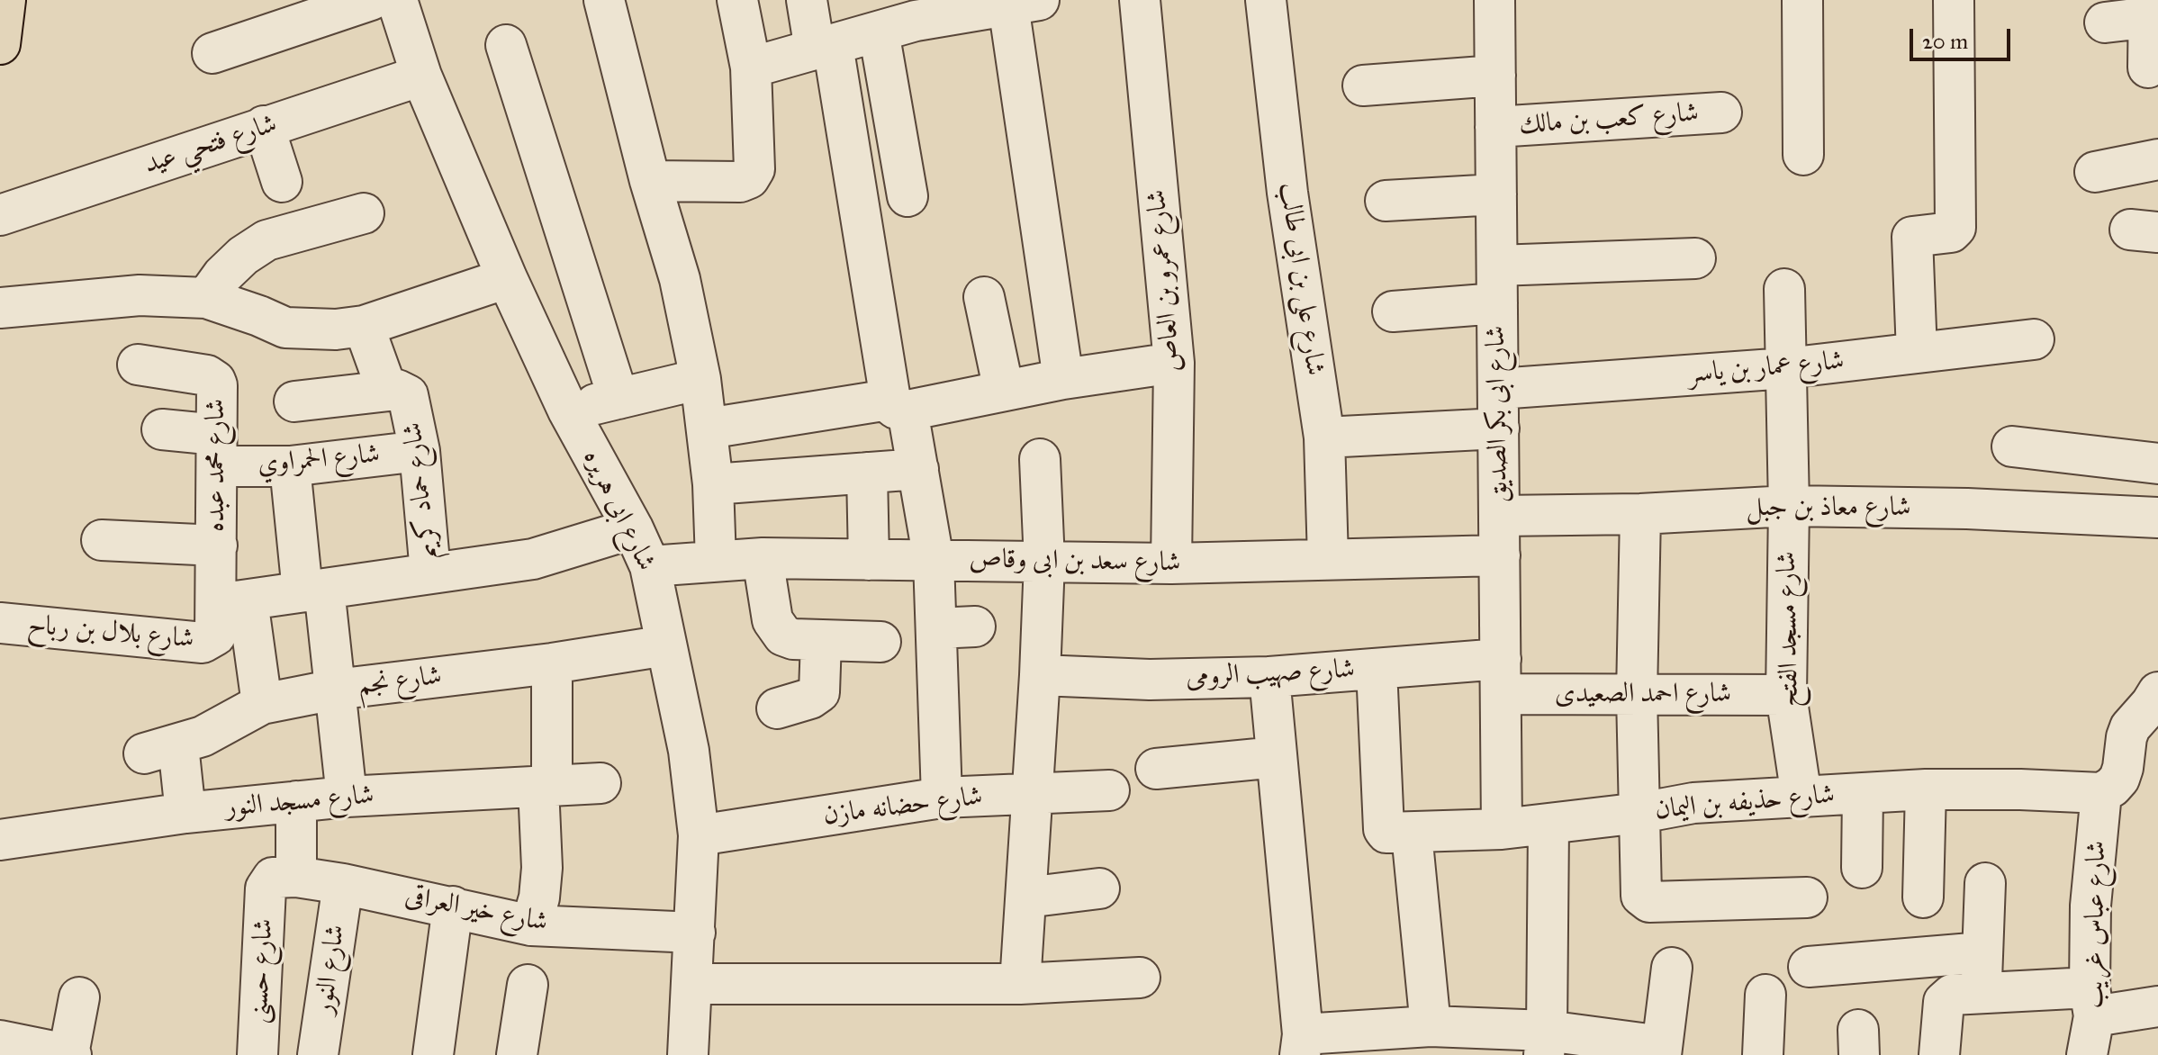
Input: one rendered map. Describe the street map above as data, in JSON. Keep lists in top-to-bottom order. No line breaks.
{"streets":{"street":["شارع كعب بن مالك","شارع فتحي عيد","شارع على بن ابى طالب","شارع عمرو بن العاص","شارع عمار بن ياسر","شارع ابى بكر الصديق","شارع الحمراوي","شارع محمد عبده","شارع حماد كريم","شارع معاذ بن جبل","شارع ابى هريره","شارع سعد بن ابى وقاص","شارع مسجد الفتح","شارع بلال بن رباح","شارع صهيب الرومى","شارع نجم","شارع احمد الصعيدى","شارع مسجد النور","شارع حذيفه بن اليمان","شارع حضانه مازن","شارع خير العراقى","شارع عباس غريب","شارع النور","شارع حسنى"]},"crossings":[["شارع كعب بن مالك","شارع ابى بكر الصديق"],["شارع فتحي عيد","شارع ابى هريره"],["شارع على بن ابى طالب","شارع سعد بن ابى وقاص"],["شارع عمرو بن العاص","شارع سعد بن ابى وقاص"],["شارع عمار بن ياسر","شارع ابى بكر الصديق"],["شارع عمار بن ياسر","شارع مسجد الفتح"],["شارع ابى بكر الصديق","شارع معاذ بن جبل"],["شارع ابى بكر الصديق","شارع سعد بن ابى وقاص"],["شارع ابى بكر الصديق","شارع صهيب الرومى"],["شارع ابى بكر الصديق","شارع احمد الصعيدى"],["شارع ابى بكر الصديق","شارع حذيفه بن اليمان"],["شارع الحمراوي","شارع محمد عبده"],["شارع الحمراوي","شارع حماد كريم"],["شارع محمد عبده","شارع بلال بن رباح"],["شارع محمد عبده","شارع نجم"],["شارع حماد كريم","شارع بلال بن رباح"],["شارع معاذ بن جبل","شارع مسجد الفتح"],["شارع ابى هريره","شارع سعد بن ابى وقاص"],["شارع ابى هريره","شارع بلال بن رباح"],["شارع ابى هريره","شارع نجم"],["شارع ابى هريره","شارع حضانه مازن"],["شارع ابى هريره","شارع خير العراقى"],["شارع مسجد الفتح","شارع احمد الصعيدى"],["شارع مسجد الفتح","شارع حذيفه بن اليمان"],["شارع صهيب الرومى","شارع احمد الصعيدى"],["شارع نجم","شارع مسجد النور"],["شارع مسجد النور","شارع حسنى"],["شارع حذيفه بن اليمان","شارع عباس غريب"],["شارع خير العراقى","شارع النور"],["شارع خير العراقى","شارع حسنى"]],"scale_bar":"20 m"}
